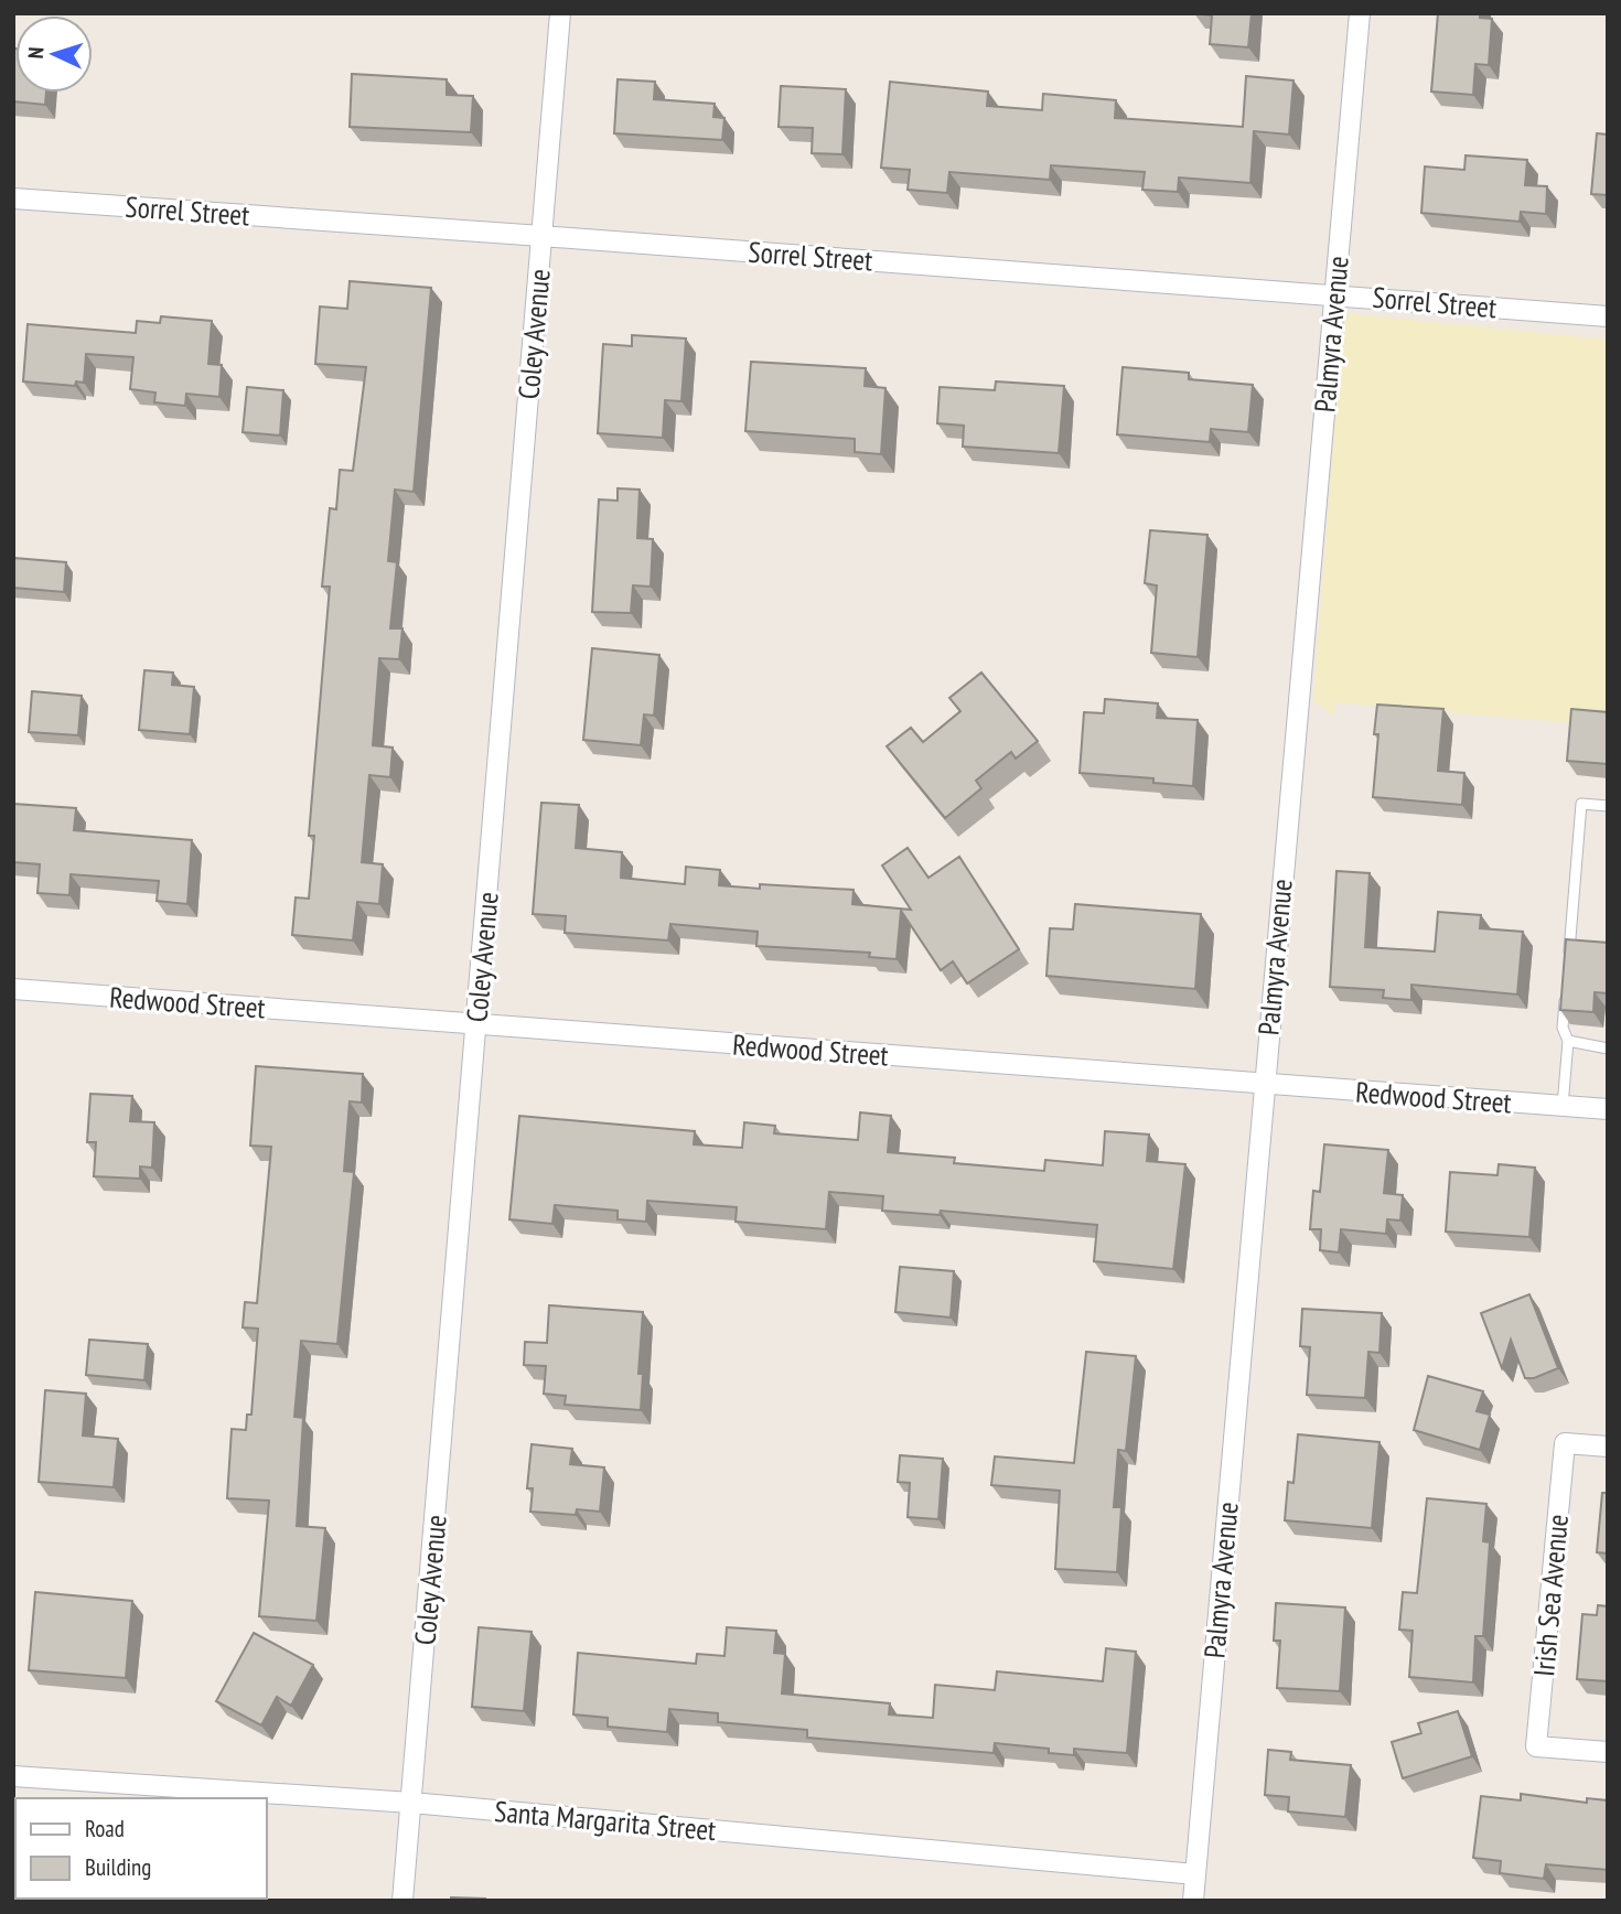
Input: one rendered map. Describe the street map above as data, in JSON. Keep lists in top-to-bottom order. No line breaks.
{"streets":{"street":["Sorrel Street","Coley Avenue","Palmyra Avenue","Redwood Street","Irish Sea Avenue","Santa Margarita Street"]},"crossings":[["Sorrel Street","Coley Avenue"],["Sorrel Street","Palmyra Avenue"],["Coley Avenue","Redwood Street"],["Coley Avenue","Santa Margarita Street"],["Palmyra Avenue","Redwood Street"],["Palmyra Avenue","Santa Margarita Street"]],"legend":["Road","Building"],"north":"left"}
